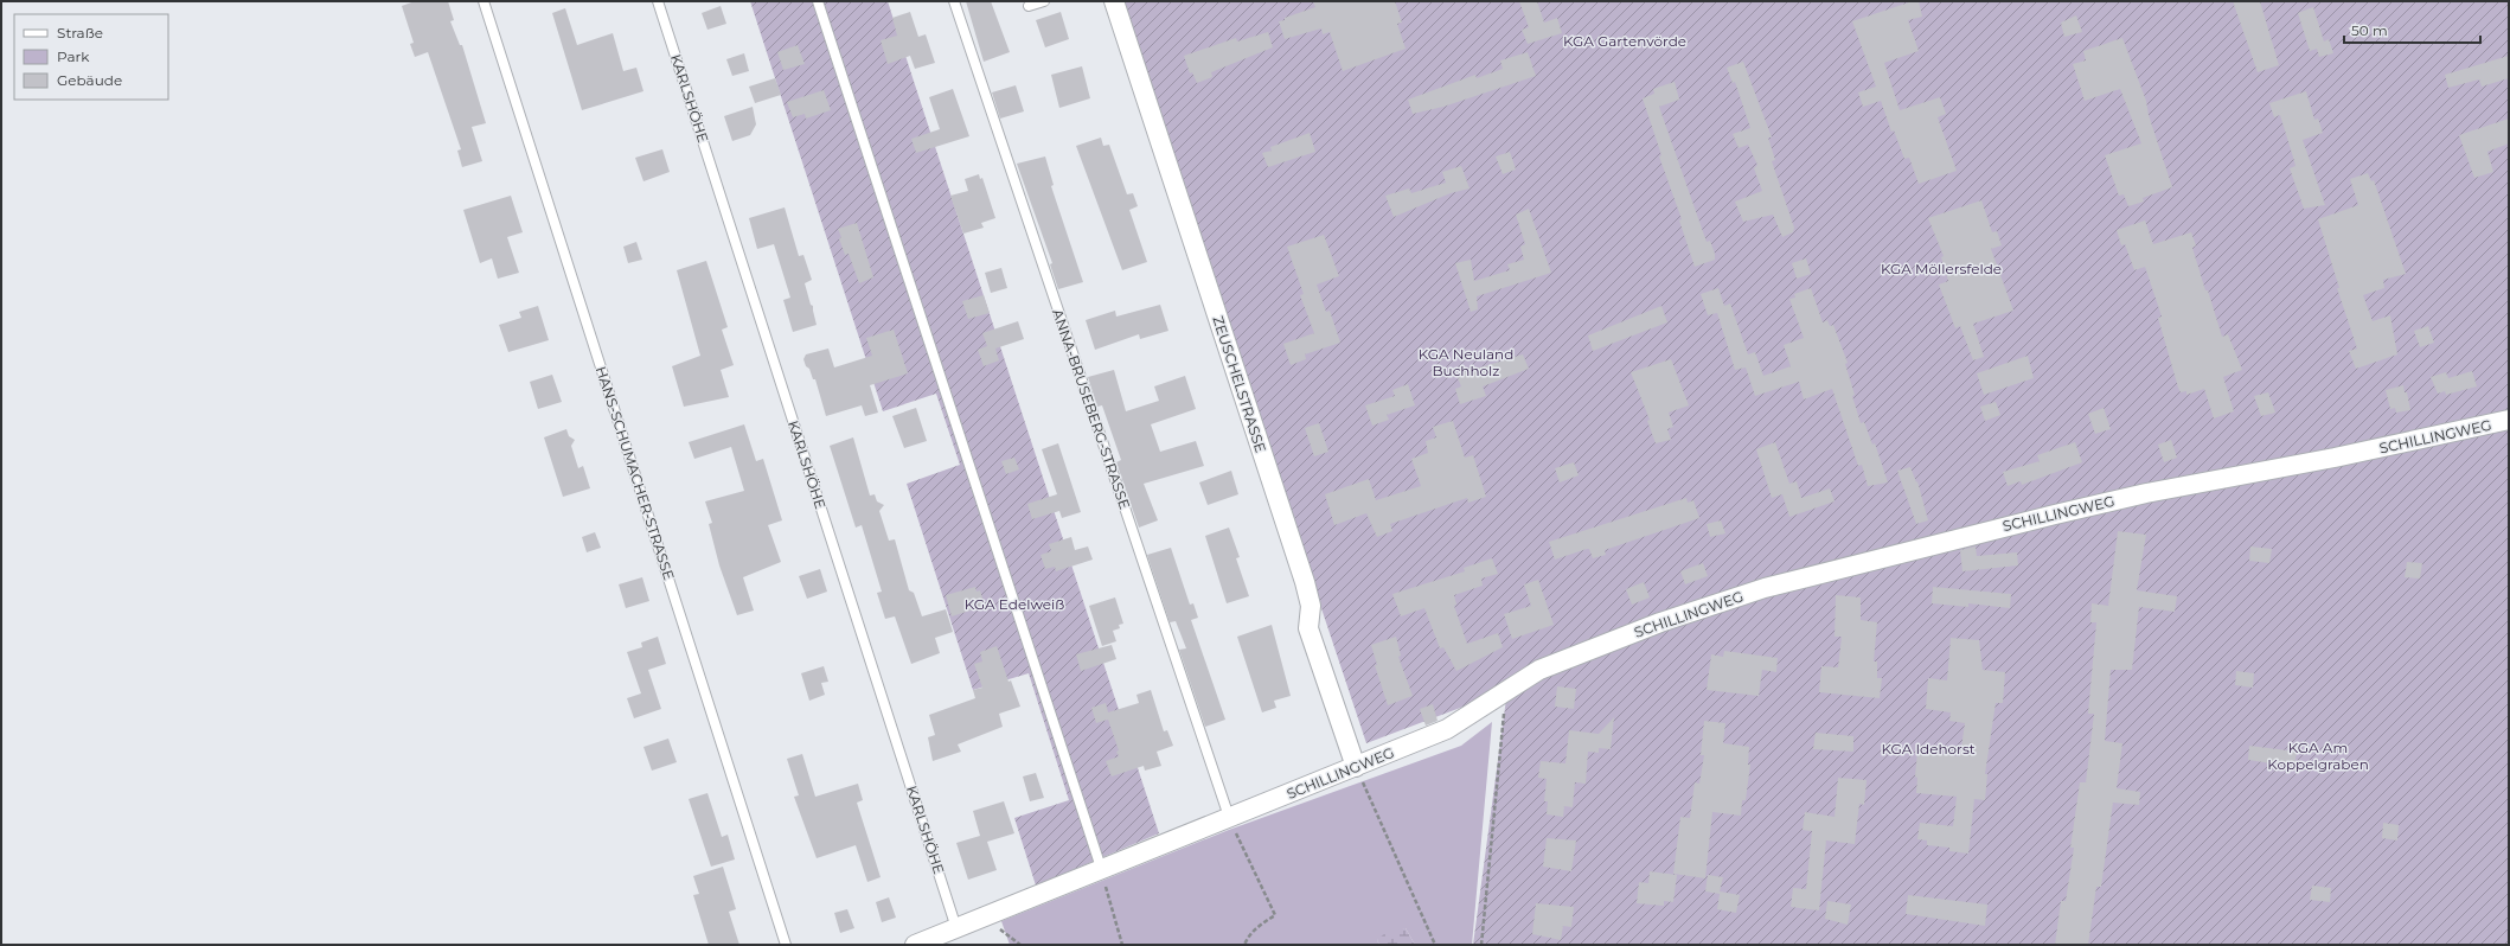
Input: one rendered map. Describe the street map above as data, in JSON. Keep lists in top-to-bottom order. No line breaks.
{"streets":{"street":["ZEUSCHELSTRASSE","SCHILLINGWEG"],"lane":["KARLSHÖHE","ANNA-BRUSEBERG-STRASSE","HANS-SCHUMACHER-STRASSE"]},"crossings":[["KARLSHÖHE","SCHILLINGWEG"],["ZEUSCHELSTRASSE","SCHILLINGWEG"],["ANNA-BRUSEBERG-STRASSE","SCHILLINGWEG"]],"parks":["KGA Gartenvörde","KGA Möllersfelde","KGA Neuland Buchholz","KGA Edelweiß","KGA Am Koppelgraben","KGA Idehorst"],"legend":["Straße","Park","Gebäude"],"scale_bar":"50 m"}
